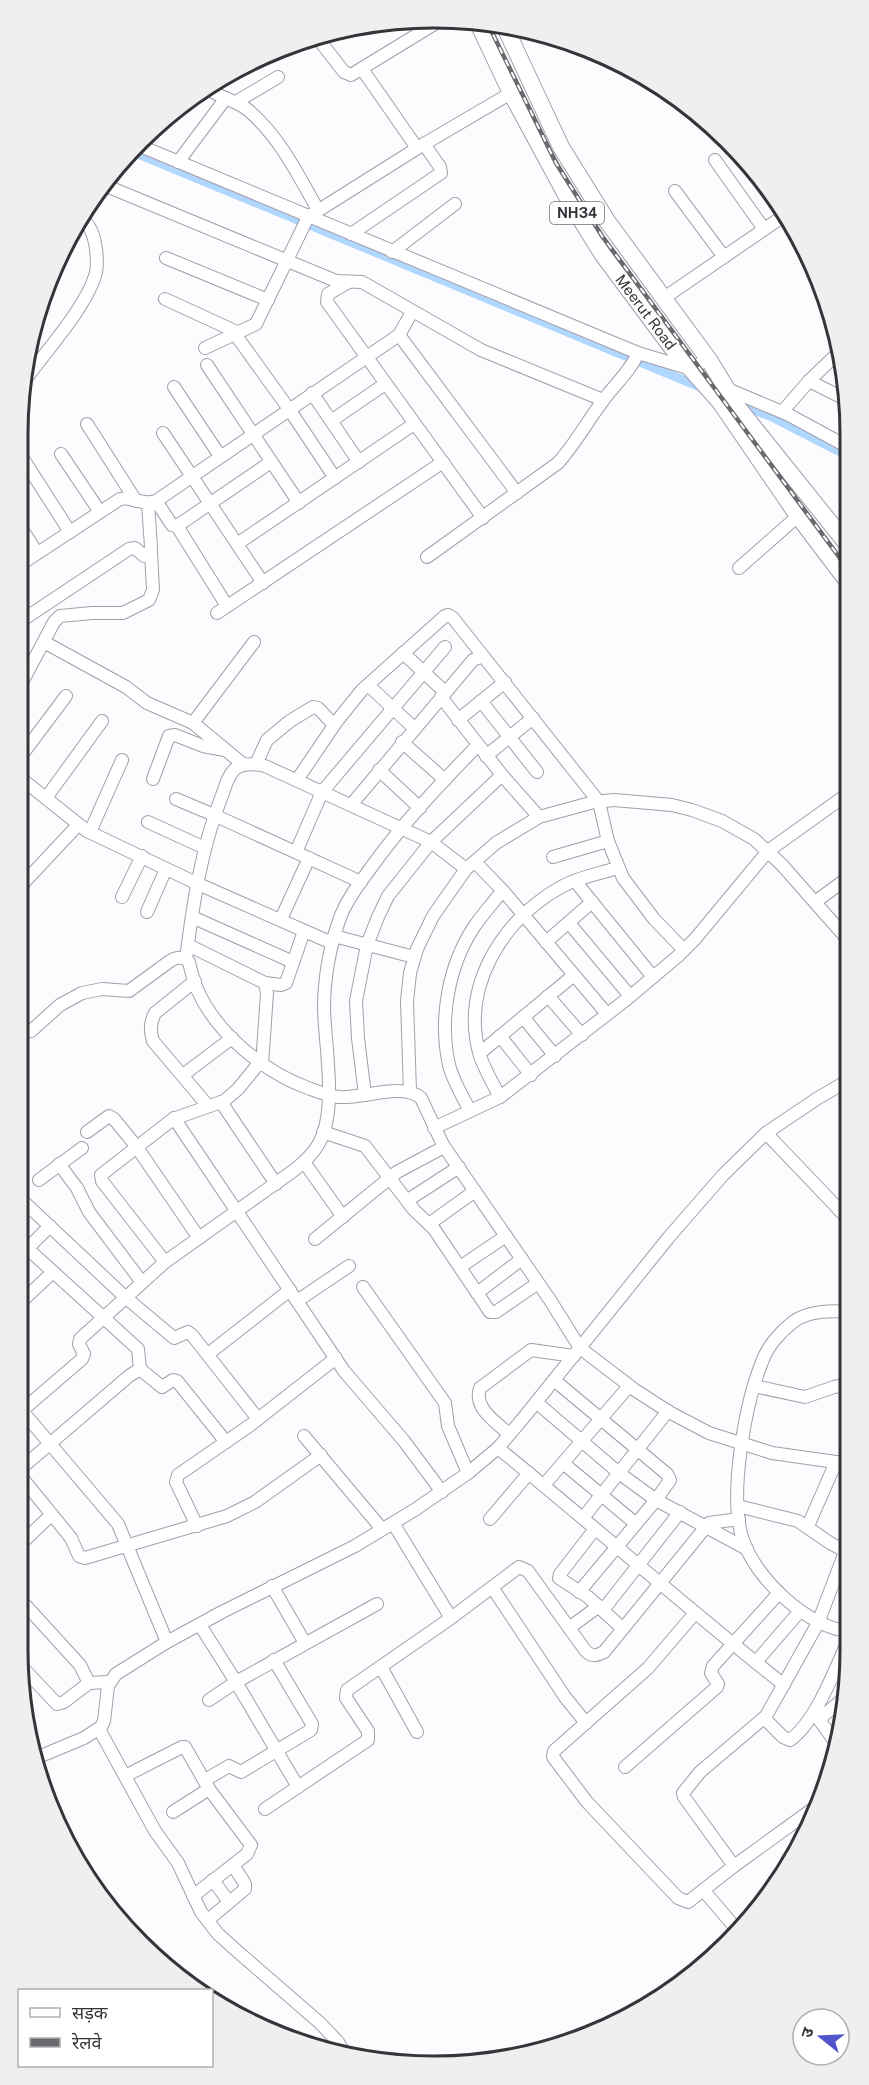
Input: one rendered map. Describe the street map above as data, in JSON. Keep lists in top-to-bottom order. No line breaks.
{"streets":{"highway":["NH34","Meerut Road"]},"legend":["सड़क","रेलवे"],"north":"left"}
